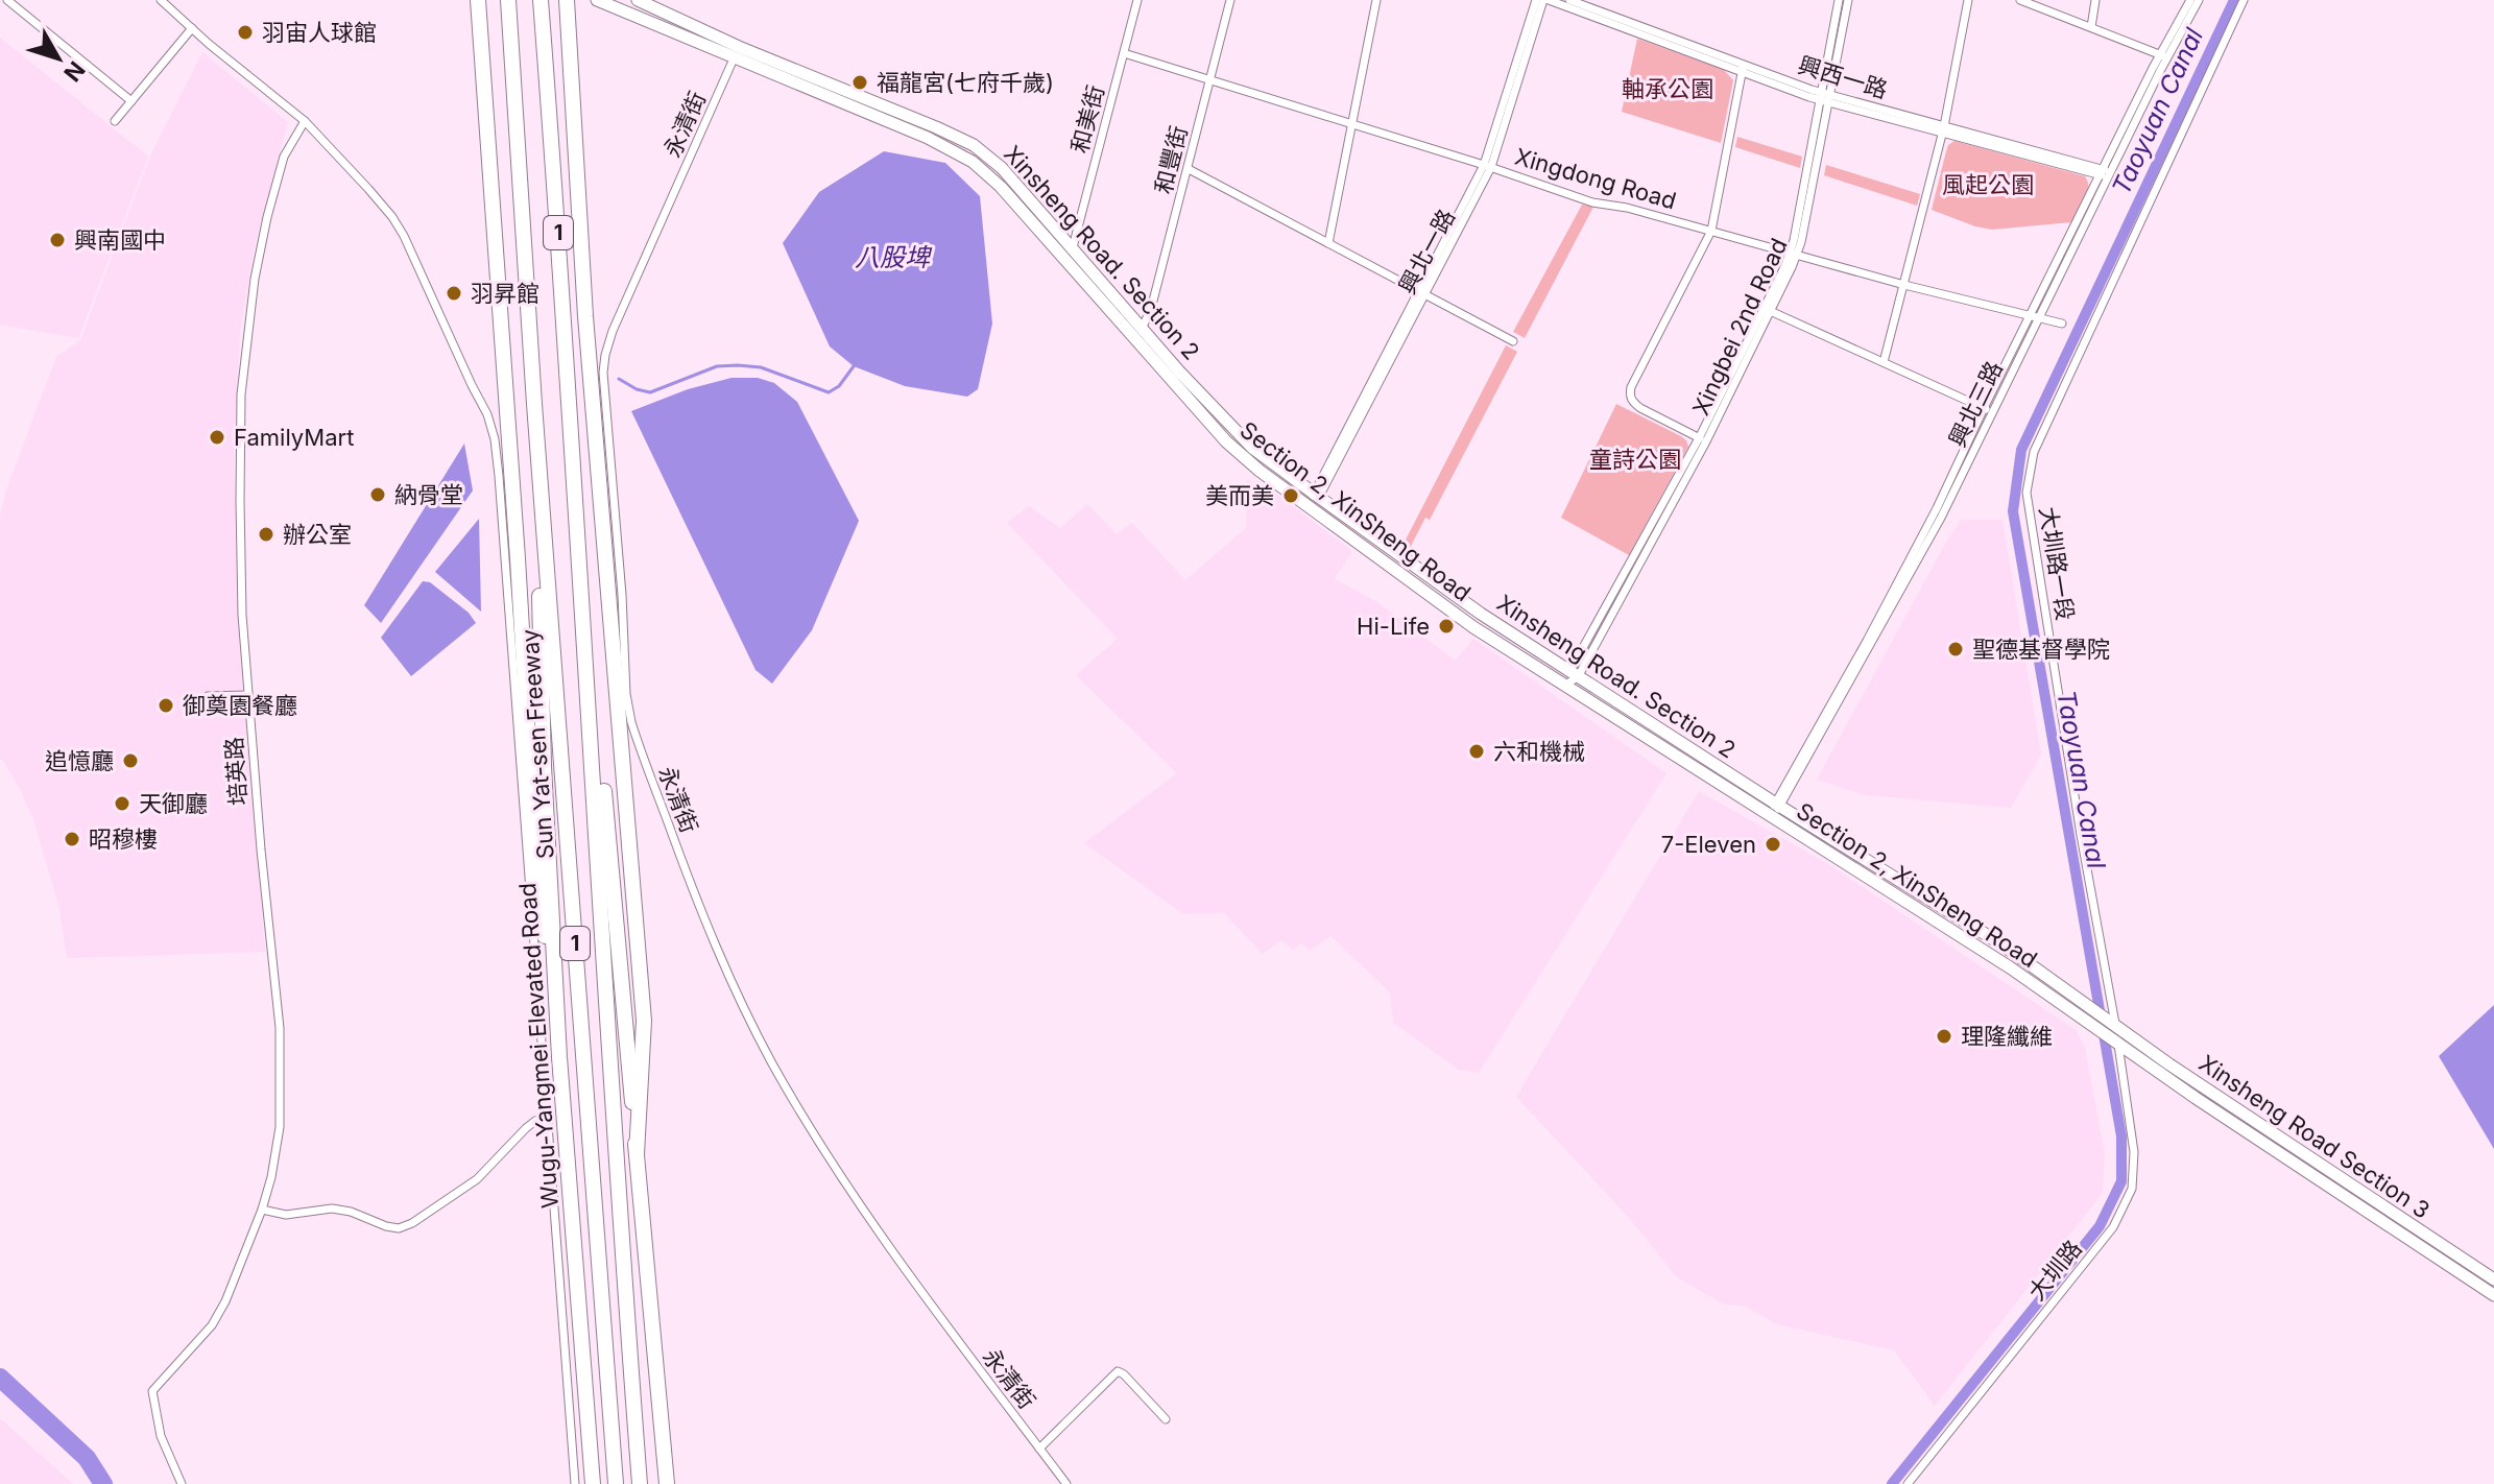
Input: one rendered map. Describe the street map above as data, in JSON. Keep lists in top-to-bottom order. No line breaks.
{"streets":{"highway":["1","Sun Yat-sen Freeway","Wugu-Yangmei Elevated Road"],"main road":["Xinsheng Road. Section 2","Section 2, XinSheng Road","Xinsheng Road Section 3"],"street":["興西一路","和美街","永清街","和豐街","Xingdong Road","興北一路","Xingbei 2nd Road","興北三路","大圳路一段","培英路","大圳路"]},"crossings":[["興西一路","Xingbei 2nd Road"],["和美街","Xingdong Road"],["和美街","Xinsheng Road. Section 2"],["永清街","Xinsheng Road. Section 2"],["永清街","Section 2, XinSheng Road"],["和豐街","Xingdong Road"],["和豐街","Xinsheng Road. Section 2"],["Xingdong Road","興北一路"],["Xingdong Road","Xingbei 2nd Road"],["Xingdong Road","興北三路"],["興北一路","Xinsheng Road. Section 2"],["興北一路","Section 2, XinSheng Road"],["Xinsheng Road. Section 2","Xingbei 2nd Road"],["Xinsheng Road. Section 2","興北三路"],["Xinsheng Road. Section 2","Section 2, XinSheng Road"],["Xinsheng Road. Section 2","大圳路一段"],["Xinsheng Road. Section 2","Xinsheng Road Section 3"],["興北三路","Section 2, XinSheng Road"],["Section 2, XinSheng Road","大圳路"],["大圳路一段","Xinsheng Road Section 3"],["Sun Yat-sen Freeway","Wugu-Yangmei Elevated Road"]],"water":["Taoyuan Canal","八股埤"],"parks":["軸承公園","風起公園","童詩公園"],"places":["羽宙人球館","福龍宮(七府千歲)","興南國中","羽昇館","FamilyMart","納骨堂","美而美","辦公室","Hi-Life","聖德基督學院","御奠園餐廳","六和機械","追憶廳","天御廳","昭穆樓","7-Eleven","理隆纖維"],"north":"bottom right"}
